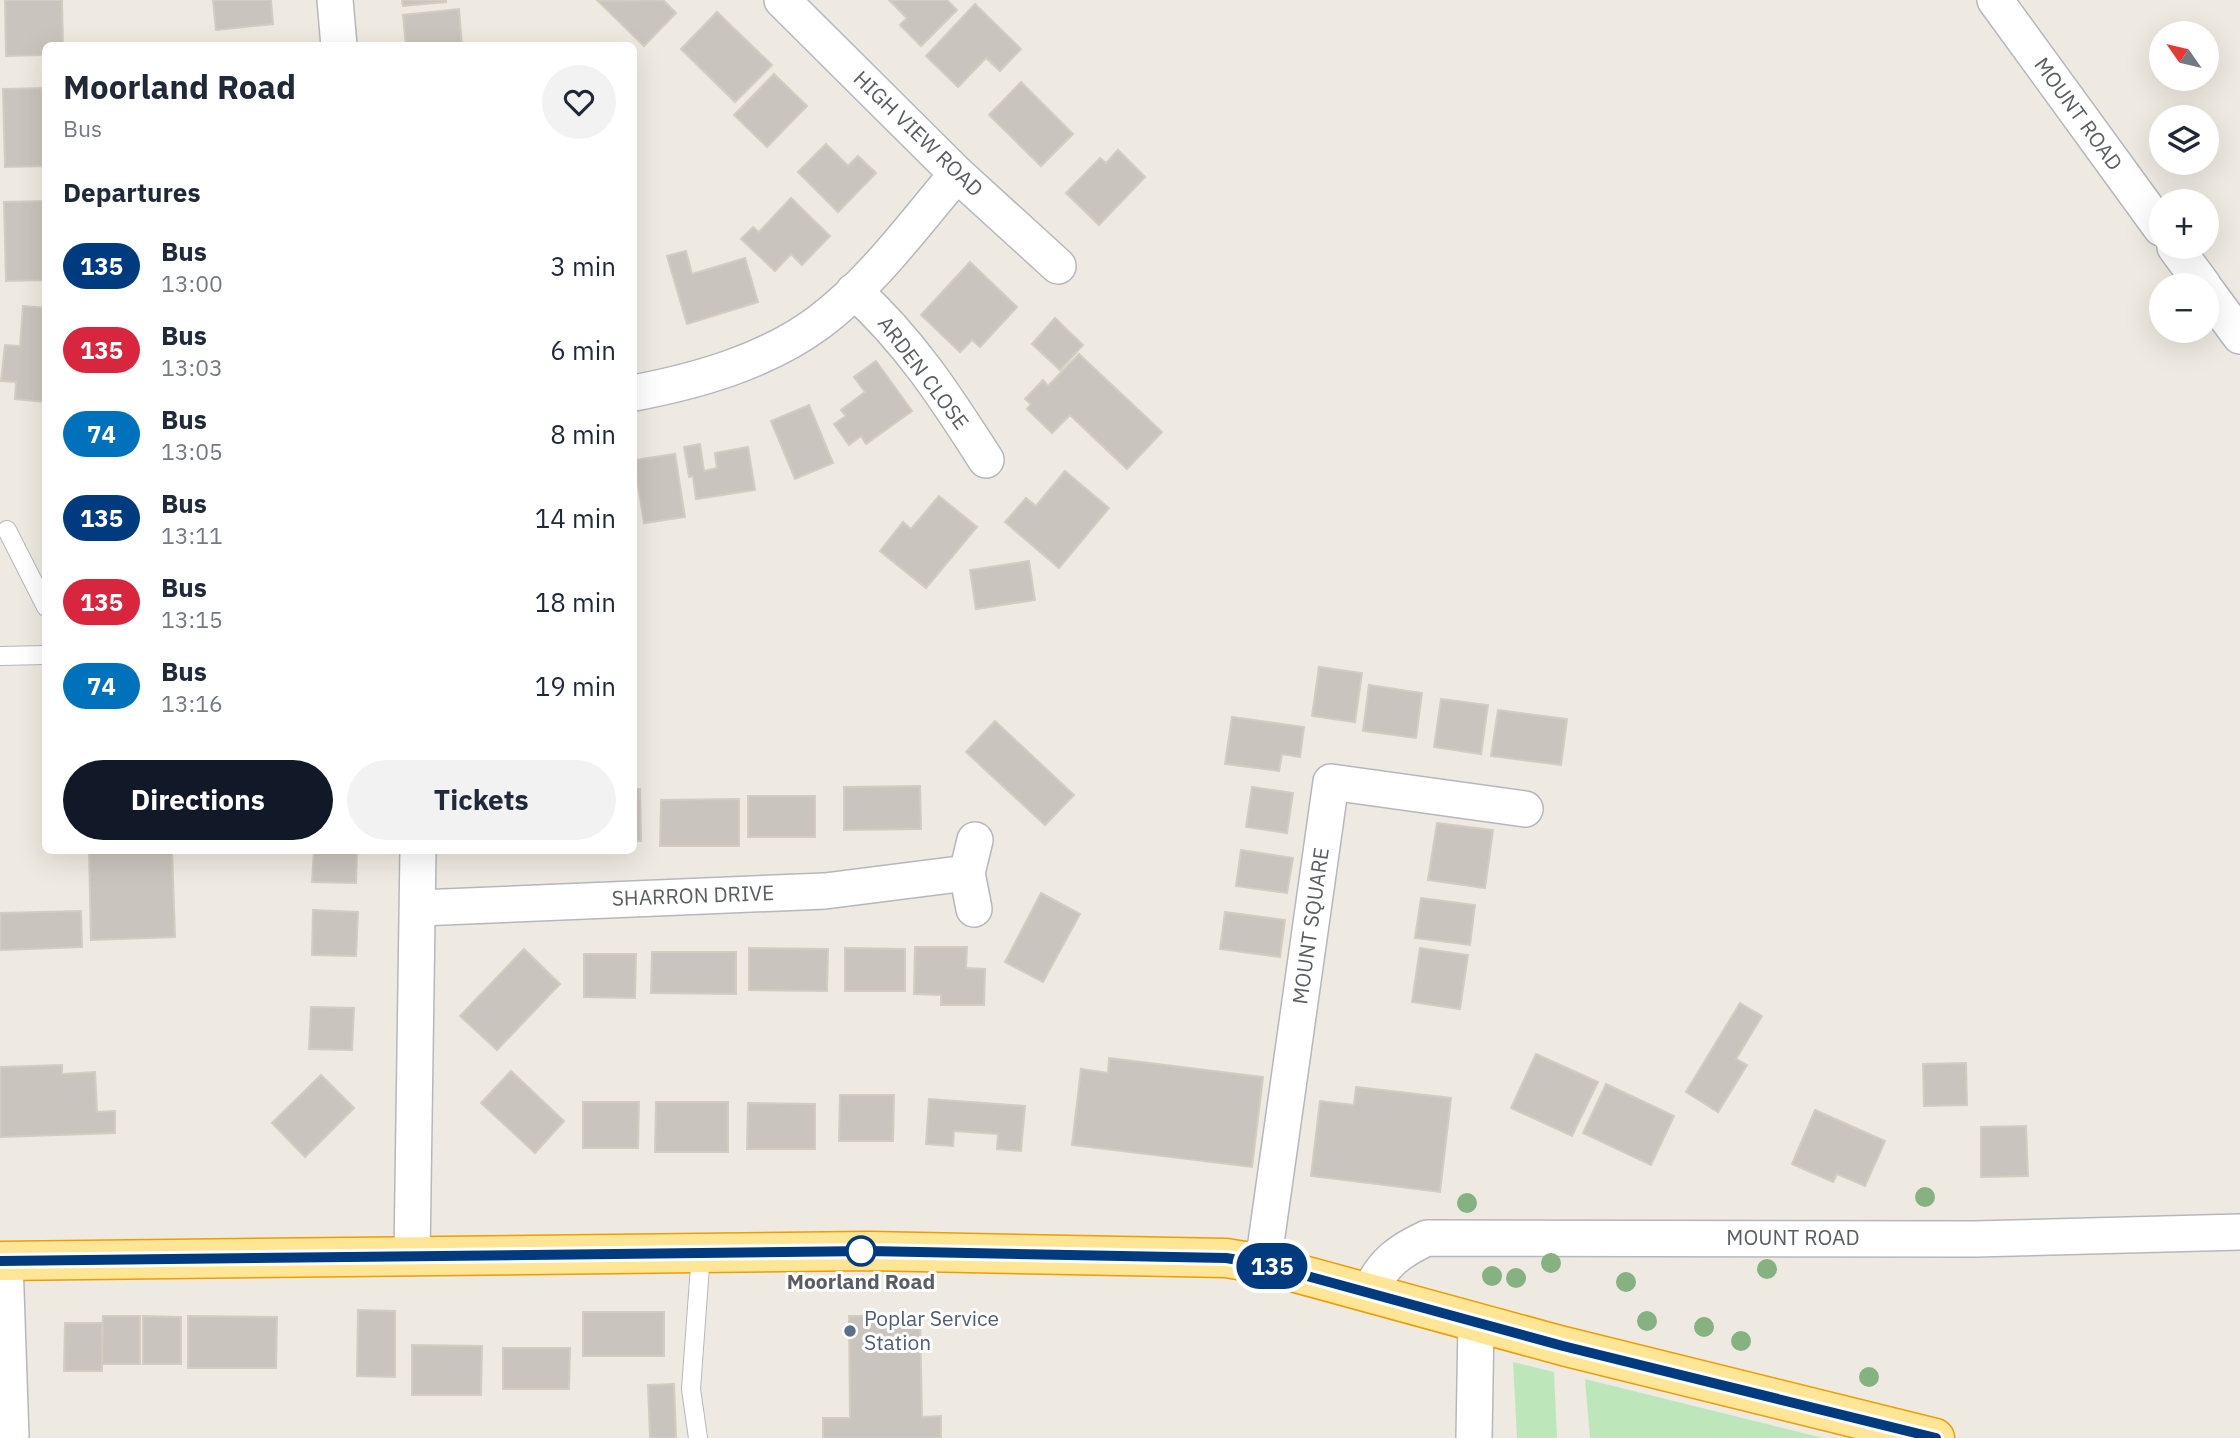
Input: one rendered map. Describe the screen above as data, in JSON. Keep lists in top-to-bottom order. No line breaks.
{"streets":{"street":["MOUNT ROAD","HIGH VIEW ROAD","ARDEN CLOSE","SHARRON DRIVE","MOUNT SQUARE"]},"places":["Moorland Road","Poplar Service Station"],"lines":["bus line 135"],"north":"top left","page":{"on_map":"135","map_buttons":["+","−"],"heading":[["Moorland Road","Bus"],"Departures"],"list":[{"mark":"135","name":"Bus","note":"13:00","value":"3 min"},{"mark":"135","name":"Bus","note":"13:03","value":"6 min"},{"mark":"74","name":"Bus","note":"13:05","value":"8 min"},{"mark":"135","name":"Bus","note":"13:11","value":"14 min"},{"mark":"135","name":"Bus","note":"13:15","value":"18 min"},{"mark":"74","name":"Bus","note":"13:16","value":"19 min"}],"buttons":["Directions","Tickets"]}}
